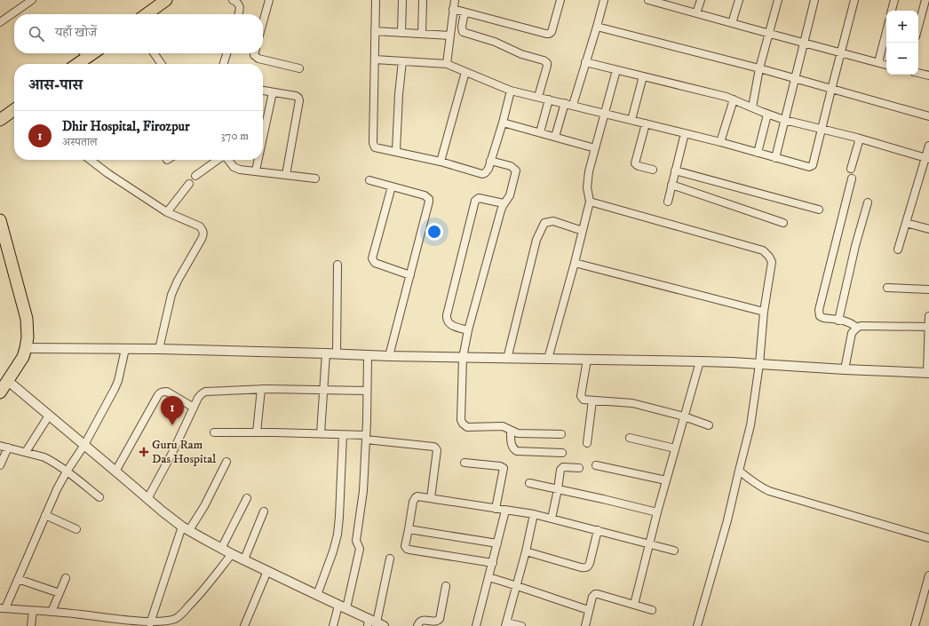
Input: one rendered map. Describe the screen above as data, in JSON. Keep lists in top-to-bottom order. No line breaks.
{"places":{"health":["Guru Ram Das Hospital"]},"page":{"map_buttons":["+","−"],"search":"यहाँ खोजें","heading":"आस-पास","list":[{"mark":"1","name":"Dhir Hospital, Firozpur","note":"अस्पताल","value":"370 m"}],"pins":"1"}}
